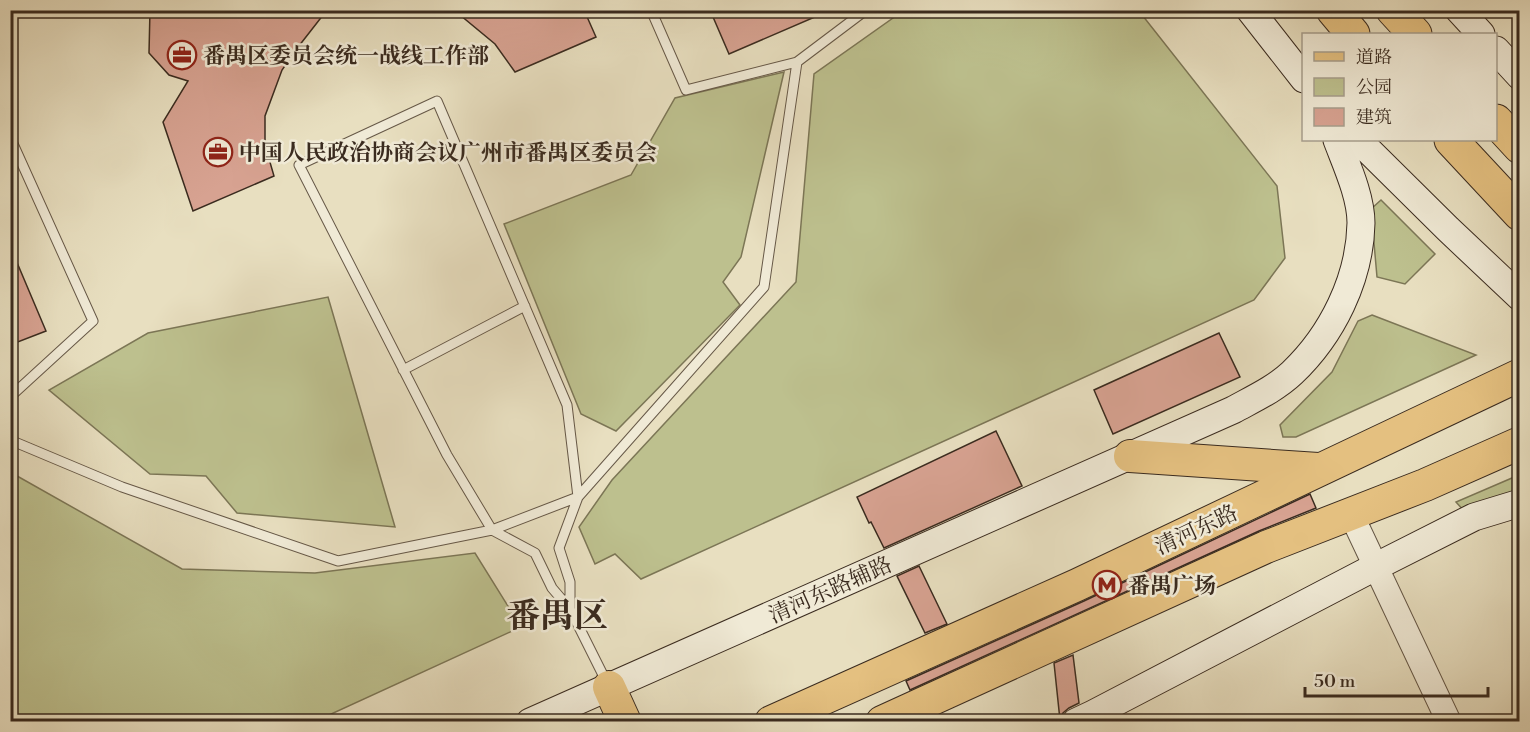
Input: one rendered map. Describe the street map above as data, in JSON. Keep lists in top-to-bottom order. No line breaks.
{"streets":{"main road":["清河东路","清河东路辅路"]},"districts":["番禺区"],"places":{"office":["番禺区委员会统一战线工作部","中国人民政治协商会议广州市番禺区委员会"],"metro station":["番禺广场"]},"legend":["道路","公园","建筑"],"scale_bar":"50 m"}
